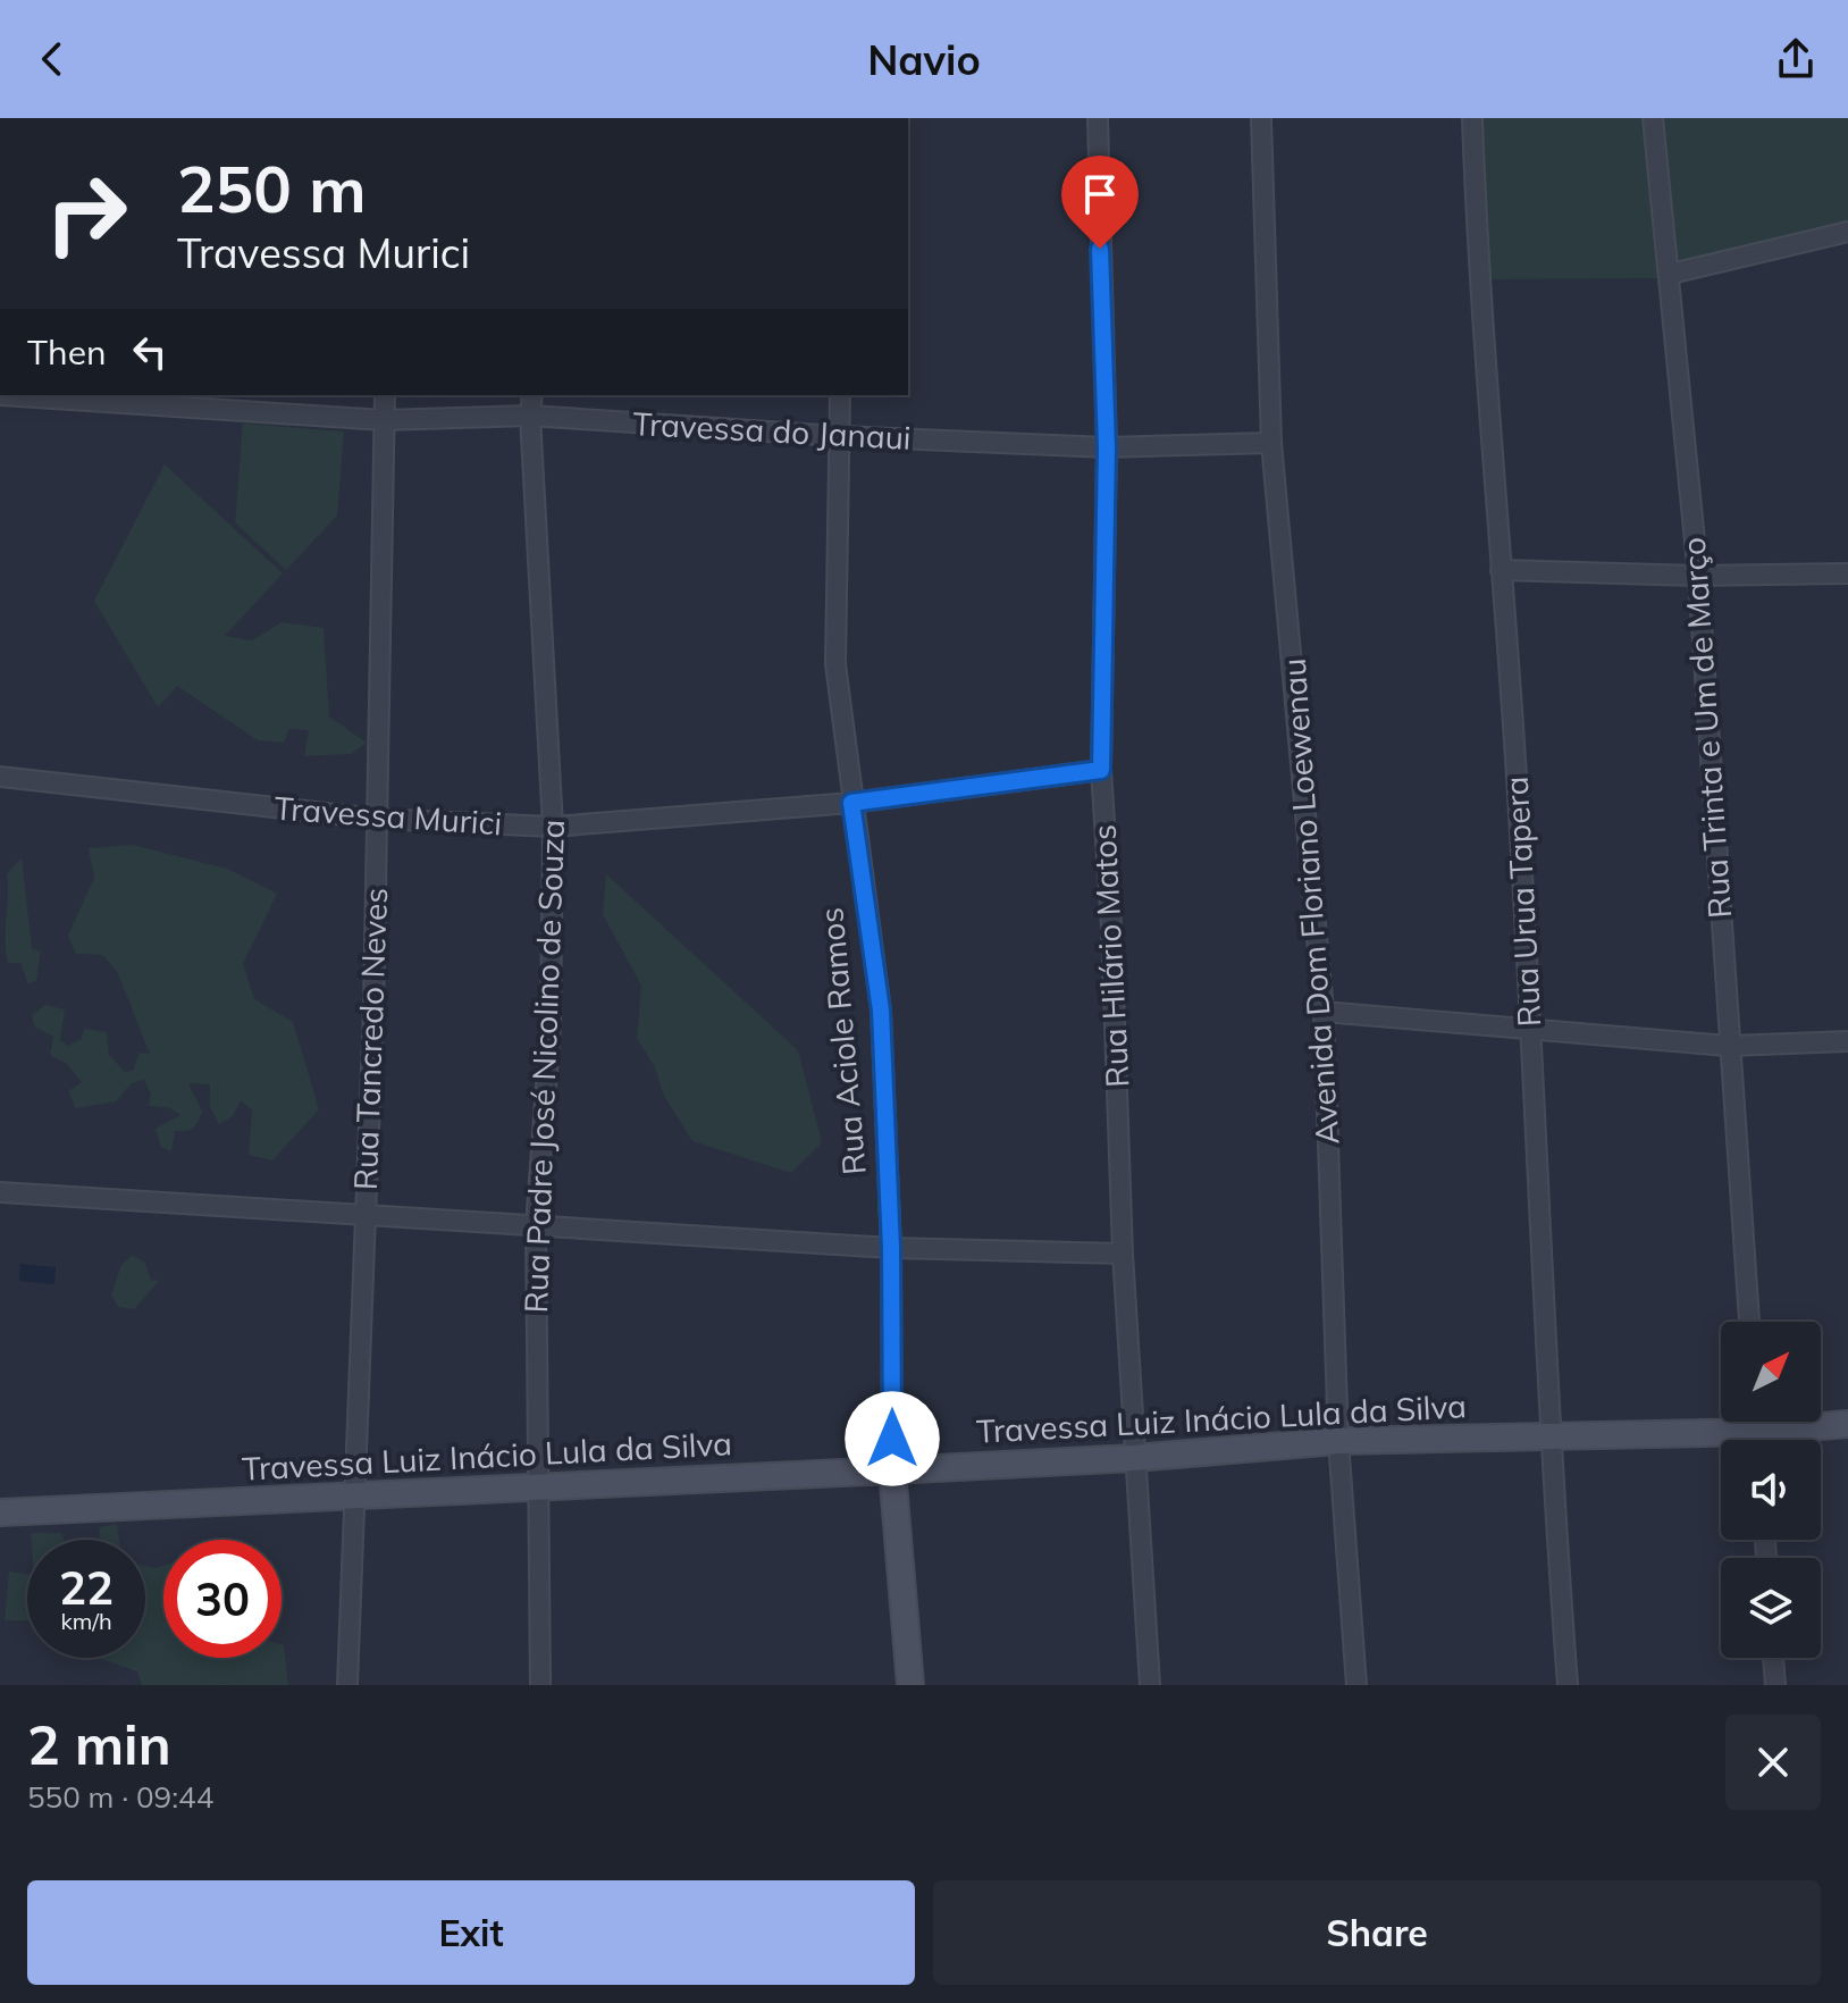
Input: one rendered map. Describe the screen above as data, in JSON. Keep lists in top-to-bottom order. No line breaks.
{"streets":{"street":["Travessa do Janaui","Rua Trinta e Um de Março","Travessa Murici","Avenida Dom Floriano Loewenau","Rua Urua Tapera","Rua Hilário Matos","Rua Tancredo Neves","Rua Aciole Ramos","Rua Padre José Nicolino de Souza","Travessa Luiz Inácio Lula da Silva"]},"crossings":[["Travessa do Janaui","Avenida Dom Floriano Loewenau"],["Travessa do Janaui","Rua Hilário Matos"],["Travessa do Janaui","Rua Tancredo Neves"],["Travessa do Janaui","Rua Aciole Ramos"],["Travessa do Janaui","Rua Padre José Nicolino de Souza"],["Travessa Murici","Rua Hilário Matos"],["Travessa Murici","Rua Tancredo Neves"],["Travessa Murici","Rua Aciole Ramos"],["Travessa Murici","Rua Padre José Nicolino de Souza"],["Avenida Dom Floriano Loewenau","Travessa Luiz Inácio Lula da Silva"],["Rua Urua Tapera","Travessa Luiz Inácio Lula da Silva"],["Rua Hilário Matos","Travessa Luiz Inácio Lula da Silva"],["Rua Tancredo Neves","Travessa Luiz Inácio Lula da Silva"],["Rua Aciole Ramos","Travessa Luiz Inácio Lula da Silva"],["Rua Padre José Nicolino de Souza","Travessa Luiz Inácio Lula da Silva"]],"north":"top right","page":{"header":"Navio","turn":["250 m","Travessa Murici"],"then":"Then","speed":"22 km/h","limit":"30","heading":["2 min","550 m · 09:44"],"buttons":["Exit","Share"]}}
